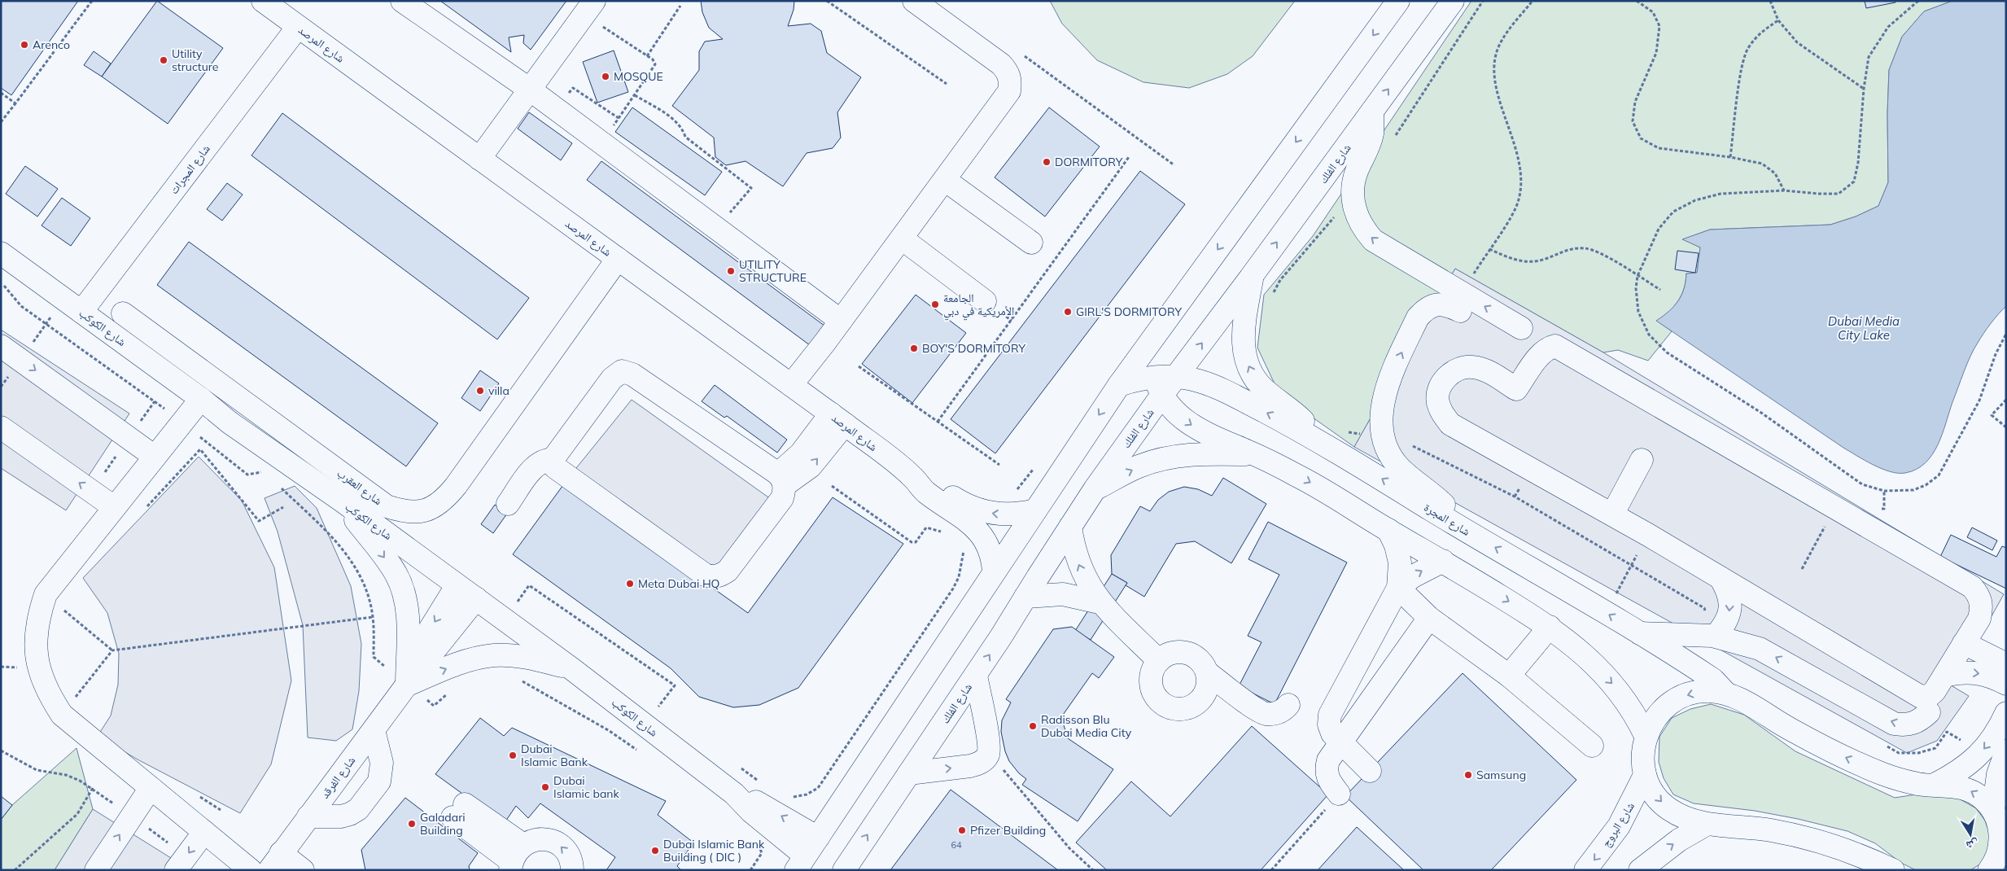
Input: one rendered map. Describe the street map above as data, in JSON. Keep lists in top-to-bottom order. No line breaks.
{"streets":{"street":["شارع المرصد","شارع الفلك","شارع المجرات","شارع الكوكب","شارع العقرب","شارع المجرة","شارع الفرقد","شارع البروج"]},"crossings":[["شارع المرصد","شارع المجرات"],["شارع المرصد","شارع العقرب"],["شارع الفلك","شارع المجرة"],["شارع المجرات","شارع الكوكب"],["شارع الكوكب","شارع الفرقد"]],"water":["Dubai Media City Lake"],"places":["Arenco","Utility structure","MOSQUE","DORMITORY","UTILITY STRUCTURE","الجامعة الأمريكية في دبي","GIRL'S DORMITORY","BOY'S DORMITORY","villa","Meta Dubai HQ","Radisson Blu Dubai Media City","Dubai Islamic Bank","Samsung","Dubai Islamic bank","Galadari Building","Pfizer Building","Dubai Islamic Bank Building ( DIC )"],"house_numbers":["64"],"north":"bottom"}
